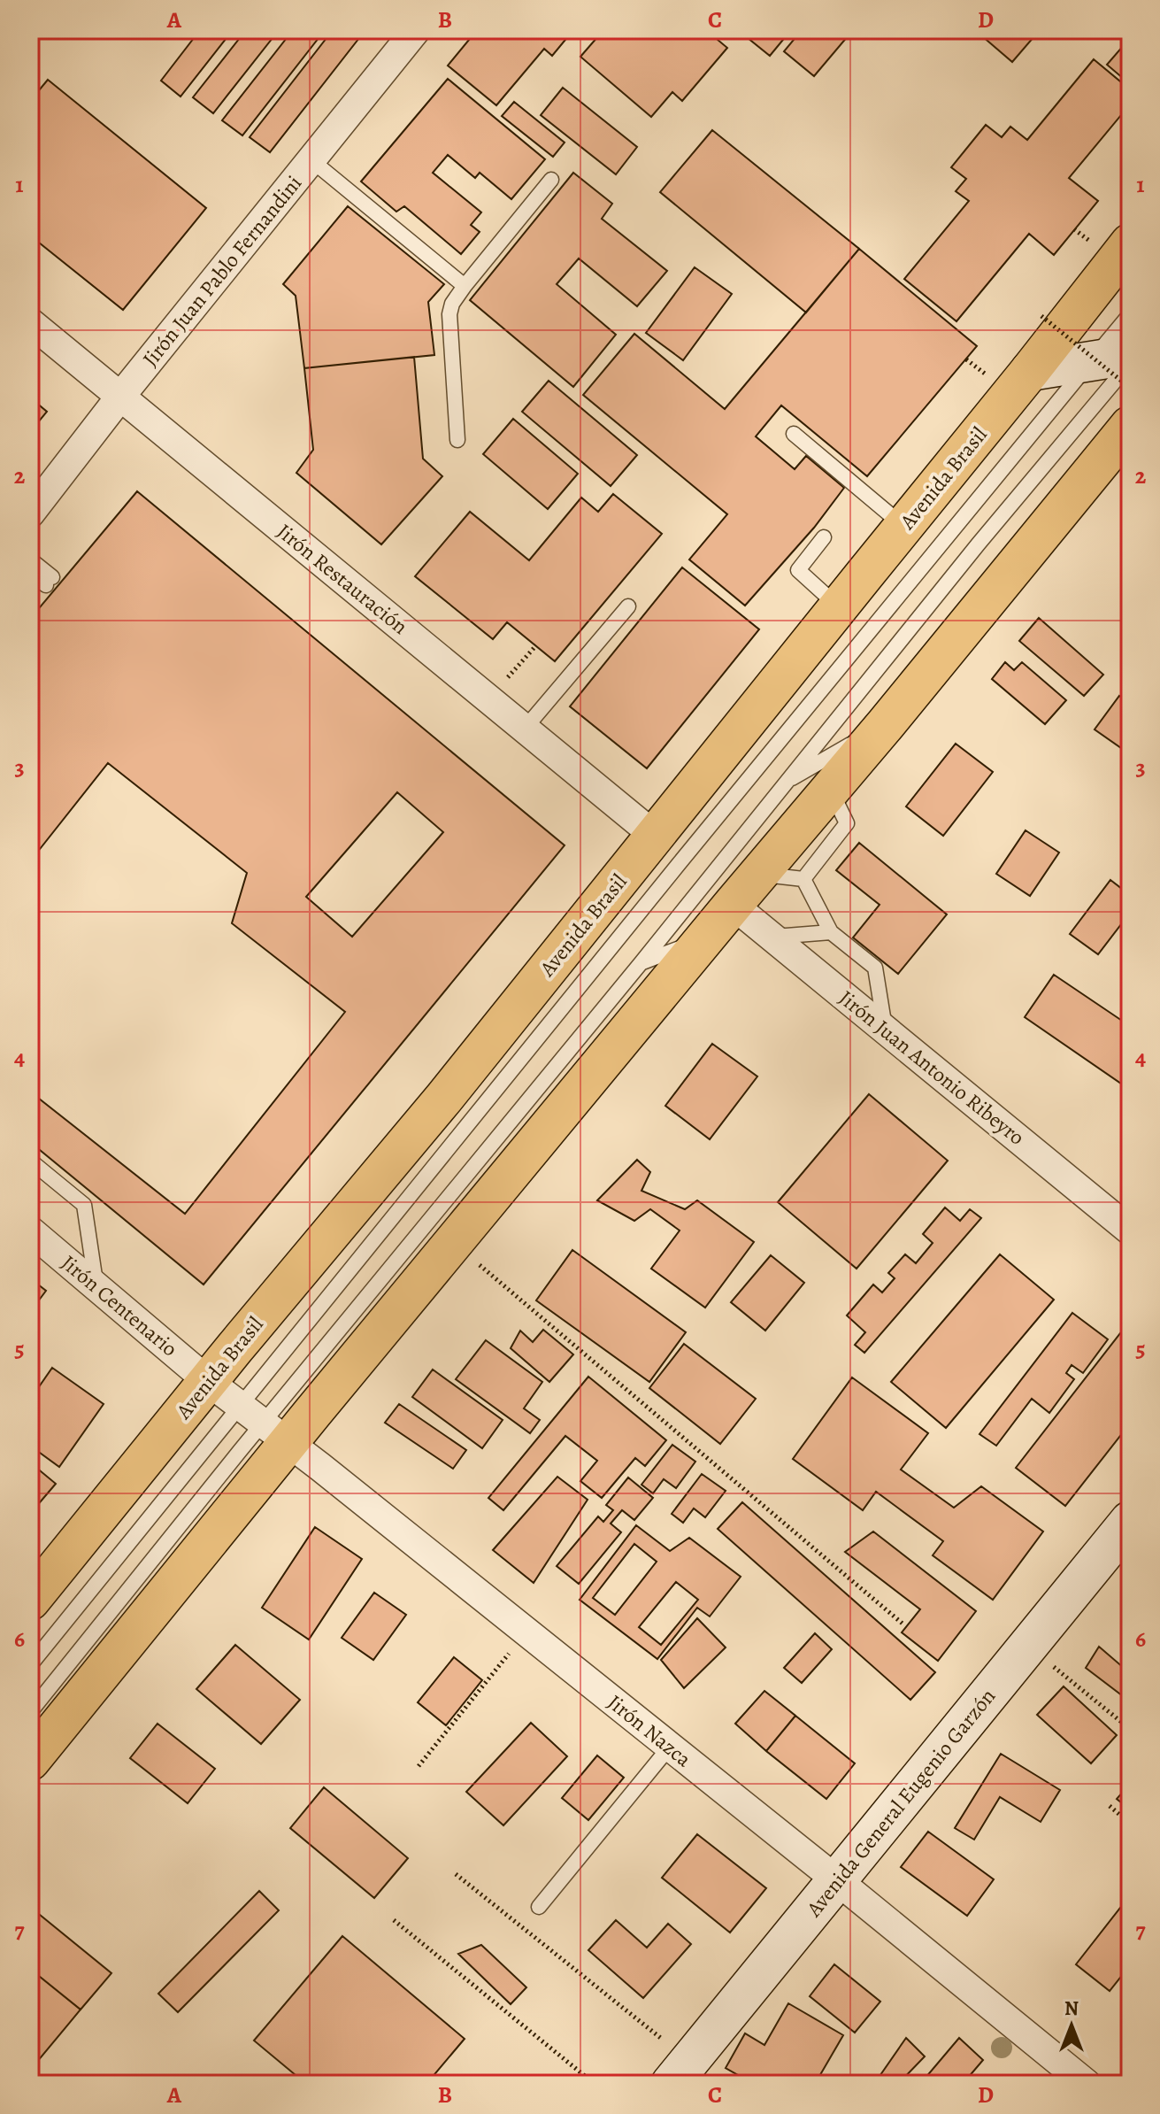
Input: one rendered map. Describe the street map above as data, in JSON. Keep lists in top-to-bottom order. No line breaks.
{"streets":{"main road":["Avenida Brasil","Avenida General Eugenio Garzón"],"street":["Jirón Juan Pablo Fernandini","Jirón Restauración","Jirón Juan Antonio Ribeyro","Jirón Centenario","Jirón Nazca"]},"crossings":[["Jirón Juan Pablo Fernandini","Jirón Restauración"],["Avenida Brasil","Jirón Restauración"],["Avenida Brasil","Jirón Juan Antonio Ribeyro"],["Avenida Brasil","Jirón Centenario"],["Avenida Brasil","Jirón Nazca"],["Jirón Centenario","Jirón Nazca"],["Jirón Nazca","Avenida General Eugenio Garzón"]],"north":"top","grid":{"columns":["A","B","C","D"],"rows":["1","2","3","4","5","6","7"]}}
